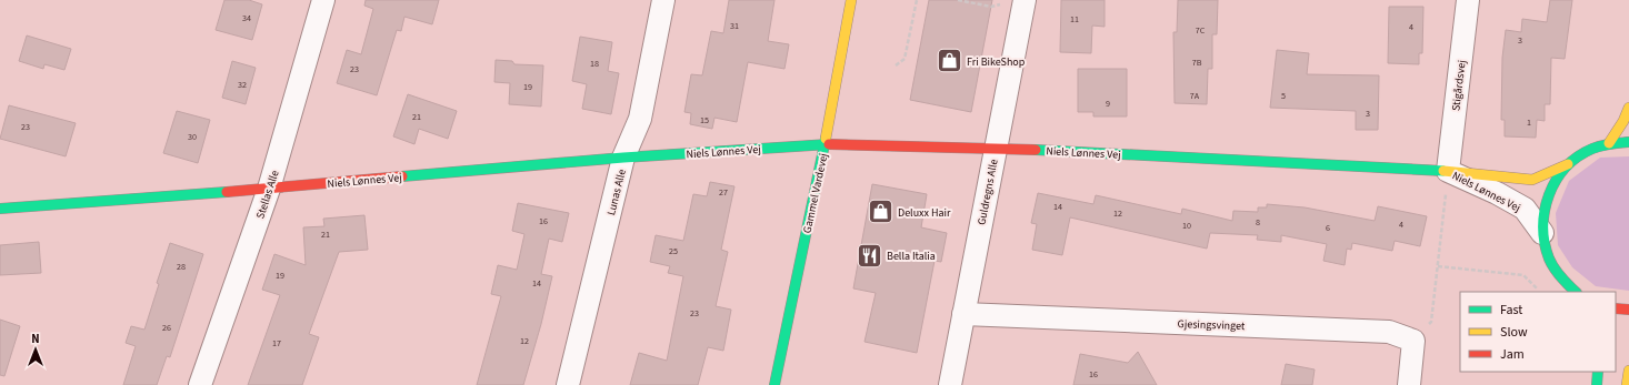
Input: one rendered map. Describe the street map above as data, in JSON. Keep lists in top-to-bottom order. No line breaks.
{"streets":{"street":["Stigårdsvej","Niels Lønnes Vej","Lunas Alle","Guldregns Alle","Gammel Vardevej","Stellas Alle","Gjesingsvinget"]},"crossings":[["Stigårdsvej","Niels Lønnes Vej"],["Niels Lønnes Vej","Lunas Alle"],["Niels Lønnes Vej","Guldregns Alle"],["Niels Lønnes Vej","Gammel Vardevej"],["Niels Lønnes Vej","Stellas Alle"],["Guldregns Alle","Gjesingsvinget"]],"places":{"shop":["Fri BikeShop","Deluxx Hair"],"restaurant":["Bella Italia"]},"house_numbers":["34","11","31","4","7C","3","7B","18","23","32","19","7A","5","9","3","21","15","1","23","30","27","14","12","16","8","4","10","6","21","25","28","19","14","23","26","12","17","16"],"legend":["Fast","Slow","Jam"],"north":"top"}
